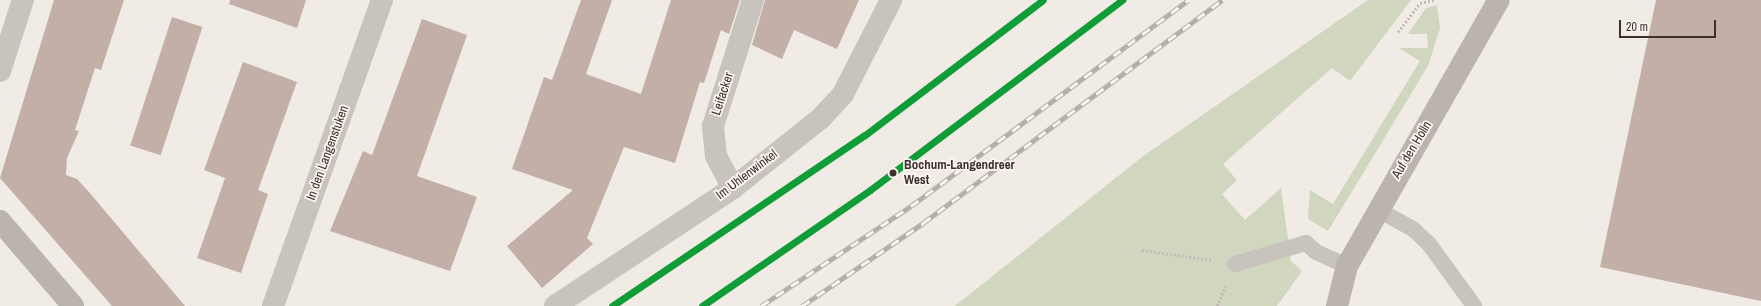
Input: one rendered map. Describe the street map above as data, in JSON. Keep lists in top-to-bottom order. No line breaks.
{"streets":{"street":["Leifacker","Auf den Holln","In den Langenstuken","Im Uhlenwinkel"]},"crossings":[["Leifacker","Im Uhlenwinkel"]],"places":["Bochum-Langendreer West"],"scale_bar":"20 m"}
